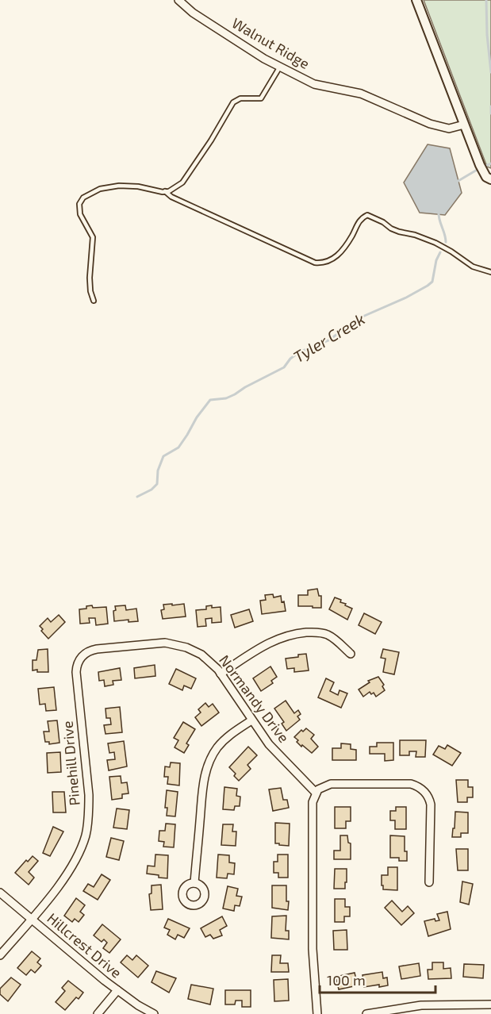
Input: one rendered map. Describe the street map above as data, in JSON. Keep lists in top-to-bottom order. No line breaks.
{"streets":{"street":["Walnut Ridge","Normandy Drive","Pinehill Drive","Hillcrest Drive"]},"crossings":[["Normandy Drive","Pinehill Drive"],["Pinehill Drive","Hillcrest Drive"]],"water":["Tyler Creek"],"scale_bar":"100 m"}
